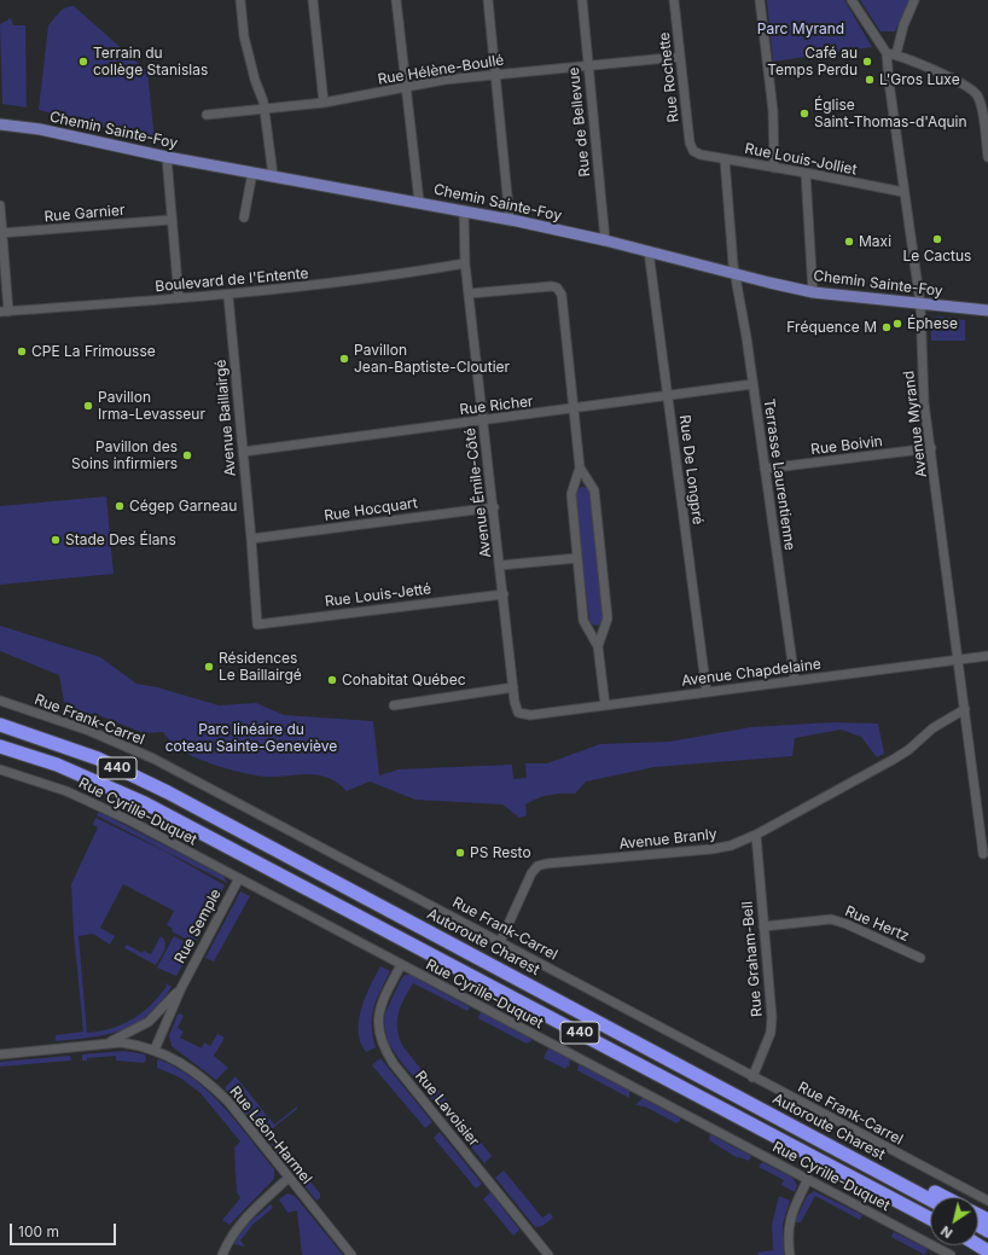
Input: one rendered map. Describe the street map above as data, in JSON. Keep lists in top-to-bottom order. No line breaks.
{"streets":{"highway":["440","Autoroute Charest"],"main road":["Chemin Sainte-Foy"],"street":["Rue Hélène-Boullé","Rue Rochette","Rue de Bellevue","Rue Louis-Jolliet","Rue Garnier","Boulevard de l'Entente","Rue Richer","Avenue Baillairgé","Avenue Myrand","Rue Boivin","Rue De Longpré","Terrasse Laurentienne","Avenue Émile-Côté","Rue Hocquart","Rue Louis-Jetté","Avenue Chapdelaine","Rue Frank-Carrel","Rue Cyrille-Duquet","Avenue Branly","Rue Hertz","Rue Semple","Rue Graham-Bell","Rue Lavoisier","Rue Léon-Harmel"]},"crossings":[["Rue Hélène-Boullé","Rue Rochette"],["Rue Hélène-Boullé","Rue de Bellevue"],["Rue Rochette","Rue Louis-Jolliet"],["Rue de Bellevue","Chemin Sainte-Foy"],["Chemin Sainte-Foy","Avenue Myrand"],["Chemin Sainte-Foy","Rue De Longpré"],["Chemin Sainte-Foy","Terrasse Laurentienne"],["Chemin Sainte-Foy","Avenue Émile-Côté"],["Rue Louis-Jolliet","Avenue Myrand"],["Boulevard de l'Entente","Avenue Baillairgé"],["Boulevard de l'Entente","Avenue Émile-Côté"],["Rue Richer","Avenue Baillairgé"],["Rue Richer","Rue De Longpré"],["Rue Richer","Terrasse Laurentienne"],["Rue Richer","Avenue Émile-Côté"],["Avenue Baillairgé","Rue Hocquart"],["Avenue Baillairgé","Rue Louis-Jetté"],["Avenue Myrand","Rue Boivin"],["Avenue Myrand","Avenue Chapdelaine"],["Avenue Myrand","Avenue Branly"],["Rue Boivin","Terrasse Laurentienne"],["Rue De Longpré","Avenue Chapdelaine"],["Terrasse Laurentienne","Avenue Chapdelaine"],["Avenue Émile-Côté","Rue Hocquart"],["Avenue Émile-Côté","Rue Louis-Jetté"],["Avenue Émile-Côté","Avenue Chapdelaine"],["Rue Frank-Carrel","Avenue Branly"],["Rue Frank-Carrel","Rue Graham-Bell"],["Rue Cyrille-Duquet","Rue Semple"],["Rue Cyrille-Duquet","Rue Lavoisier"],["Avenue Branly","Rue Graham-Bell"],["Rue Hertz","Rue Graham-Bell"],["Rue Semple","Rue Léon-Harmel"]],"parks":["Parc Myrand","Parc linéaire du coteau Sainte-Geneviève"],"places":["Terrain du collège Stanislas","Café au Temps Perdu","L'Gros Luxe","Église Saint-Thomas-d'Aquin","Le Cactus","Maxi","Éphese","Fréquence M","CPE La Frimousse","Pavillon Jean-Baptiste-Cloutier","Pavillon Irma-Levasseur","Pavillon des Soins infirmiers","Cégep Garneau","Stade Des Élans","Résidences Le Baillairgé","Cohabitat Québec","PS Resto"],"scale_bar":"100 m","north":"bottom left"}
